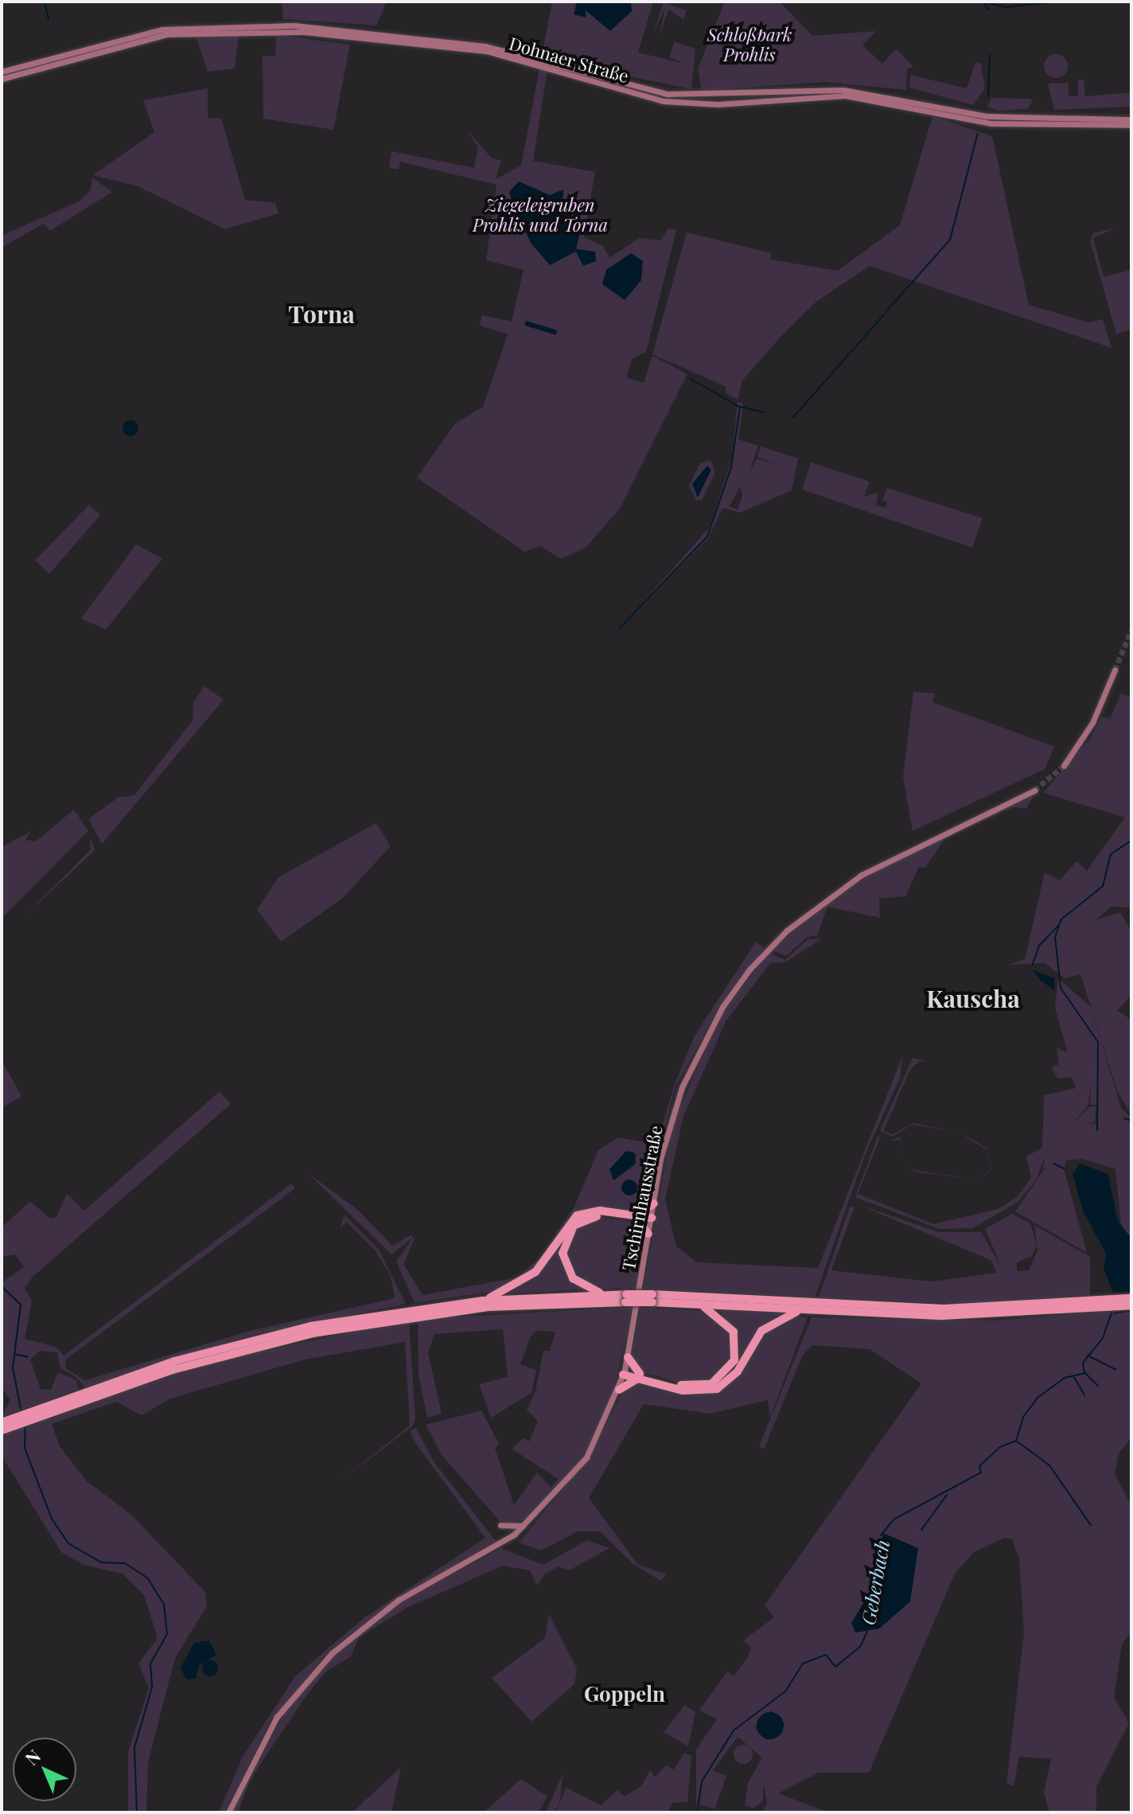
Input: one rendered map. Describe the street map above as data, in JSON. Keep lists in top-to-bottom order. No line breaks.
{"streets":{"main road":["Dohnaer Straße","Tschirnhausstraße"]},"districts":["Torna","Kauscha","Goppeln"],"water":["Geberbach"],"parks":["Schloßpark Prohlis","Ziegeleigruben Prohlis und Torna"],"north":"top left"}
